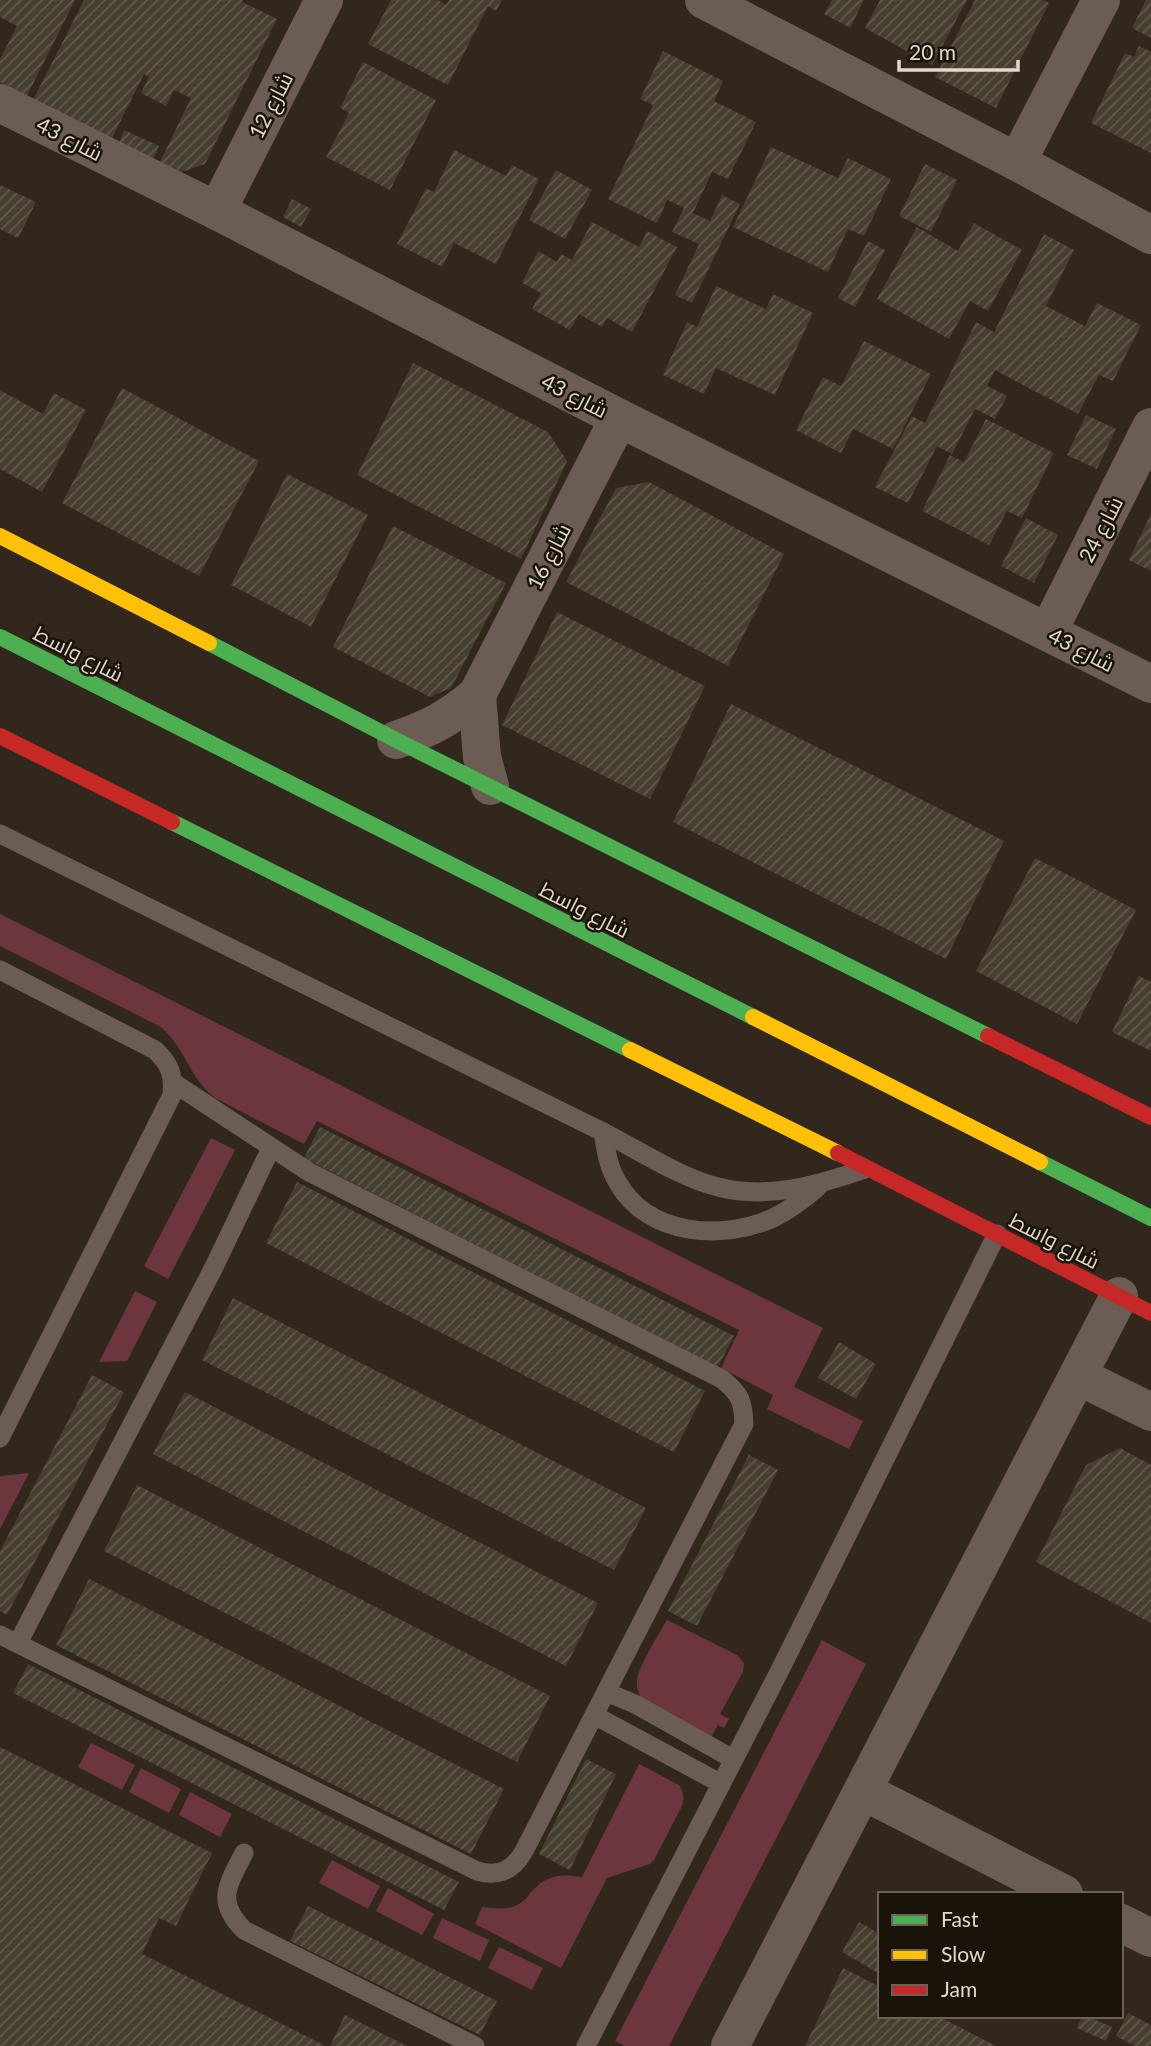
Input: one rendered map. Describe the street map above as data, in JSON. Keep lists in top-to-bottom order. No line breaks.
{"streets":{"main road":["شارع واسط"],"street":["شارع 12","شارع 43","شارع 24","شارع 16"]},"crossings":[["شارع 12","شارع 43"],["شارع 43","شارع 24"],["شارع 43","شارع 16"]],"legend":["Fast","Slow","Jam"],"scale_bar":"20 m"}
